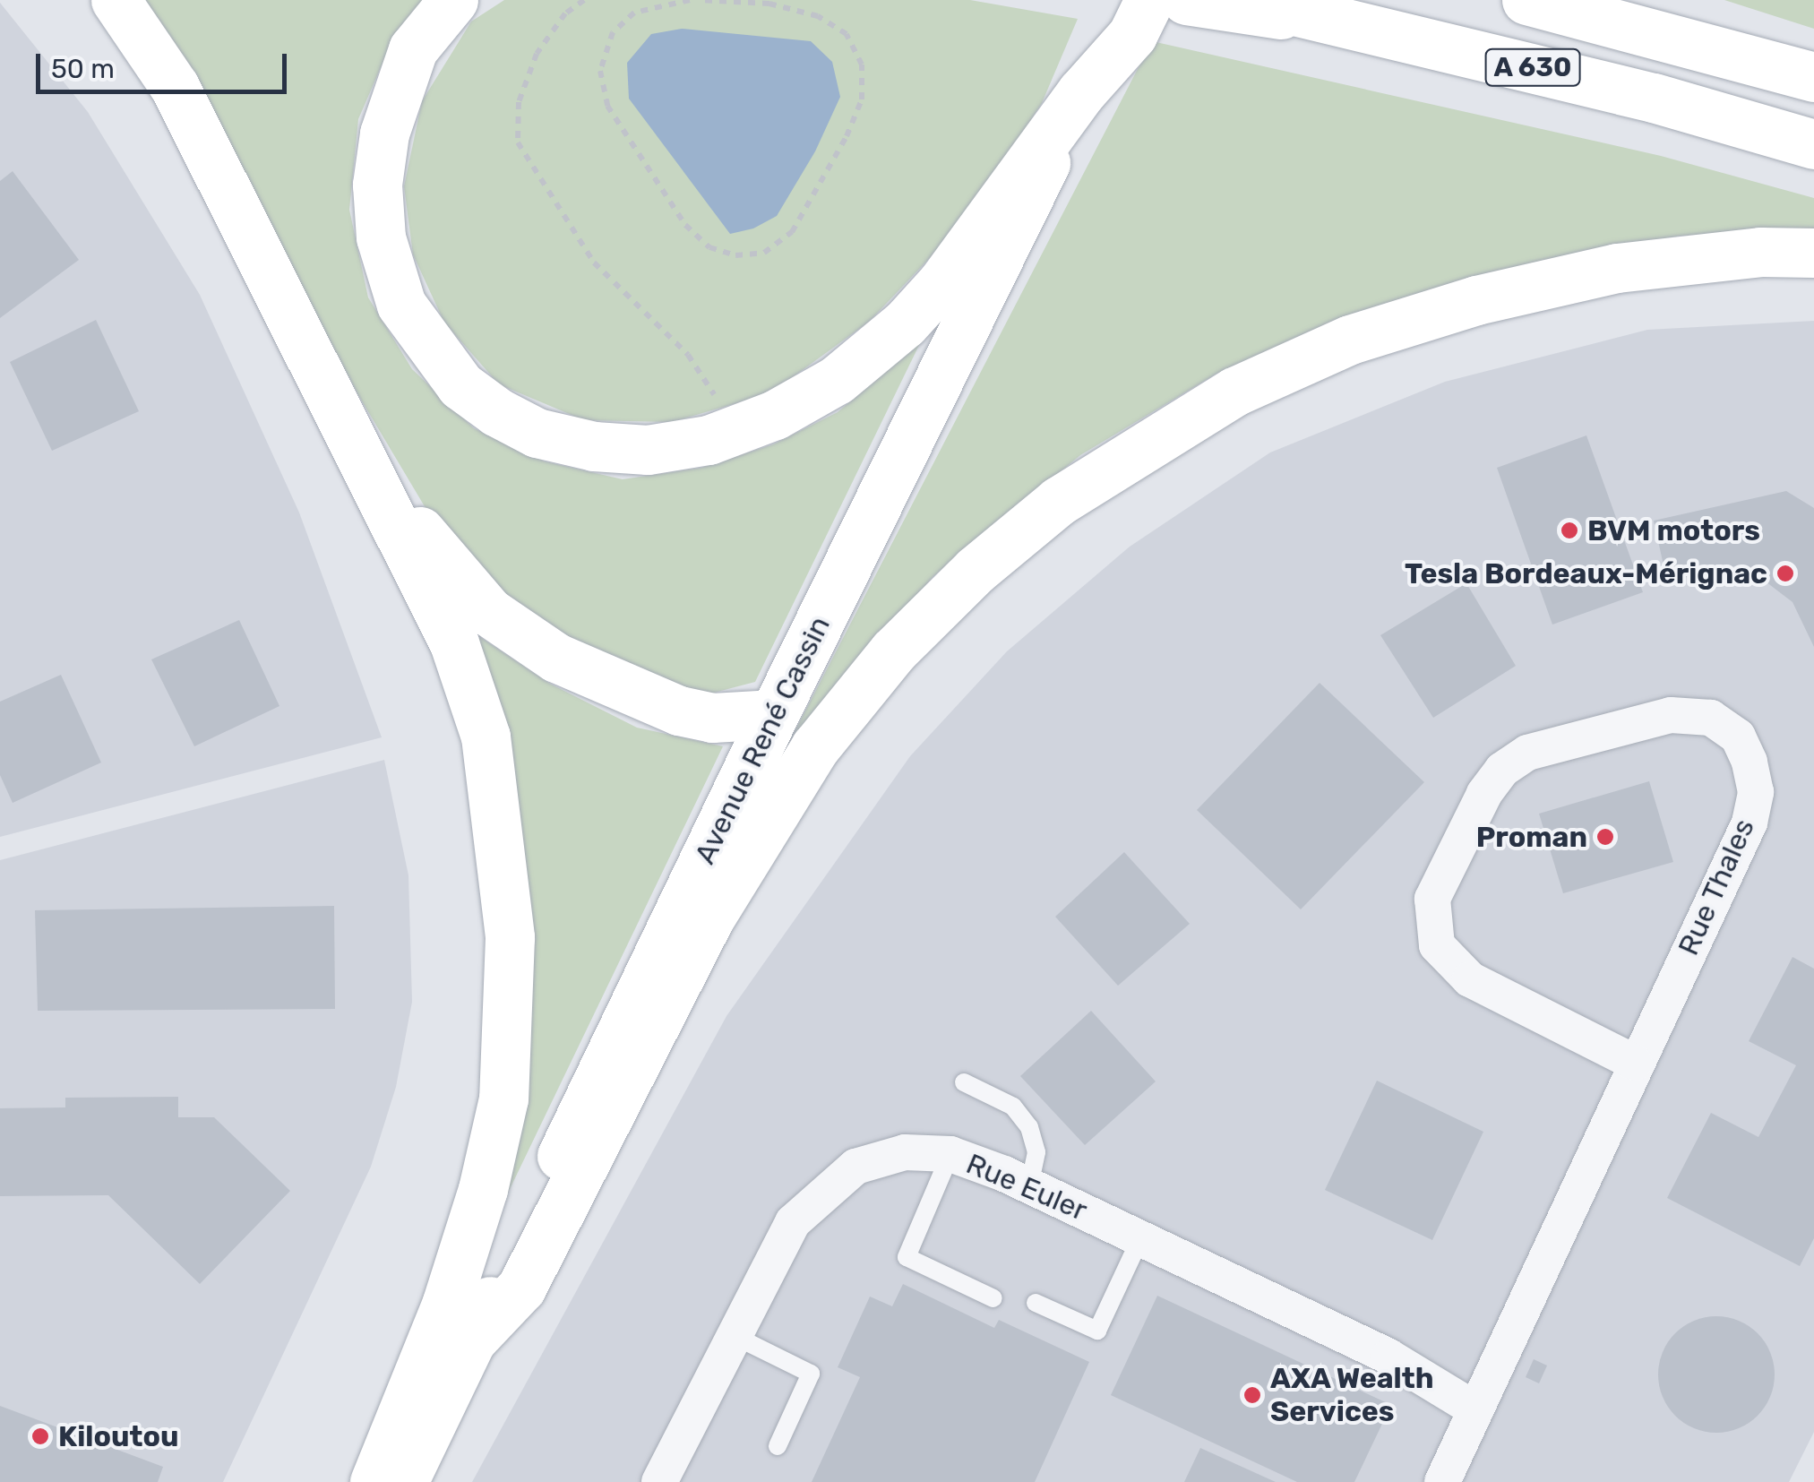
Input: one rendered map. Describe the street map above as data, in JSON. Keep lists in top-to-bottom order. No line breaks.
{"streets":{"main road":["A 630","Avenue René Cassin"],"street":["Rue Thales","Rue Euler"]},"crossings":[["Rue Thales","Rue Euler"]],"places":["BVM motors","Tesla Bordeaux-Mérignac","Proman","AXA Wealth Services","Kiloutou"],"scale_bar":"50 m"}
